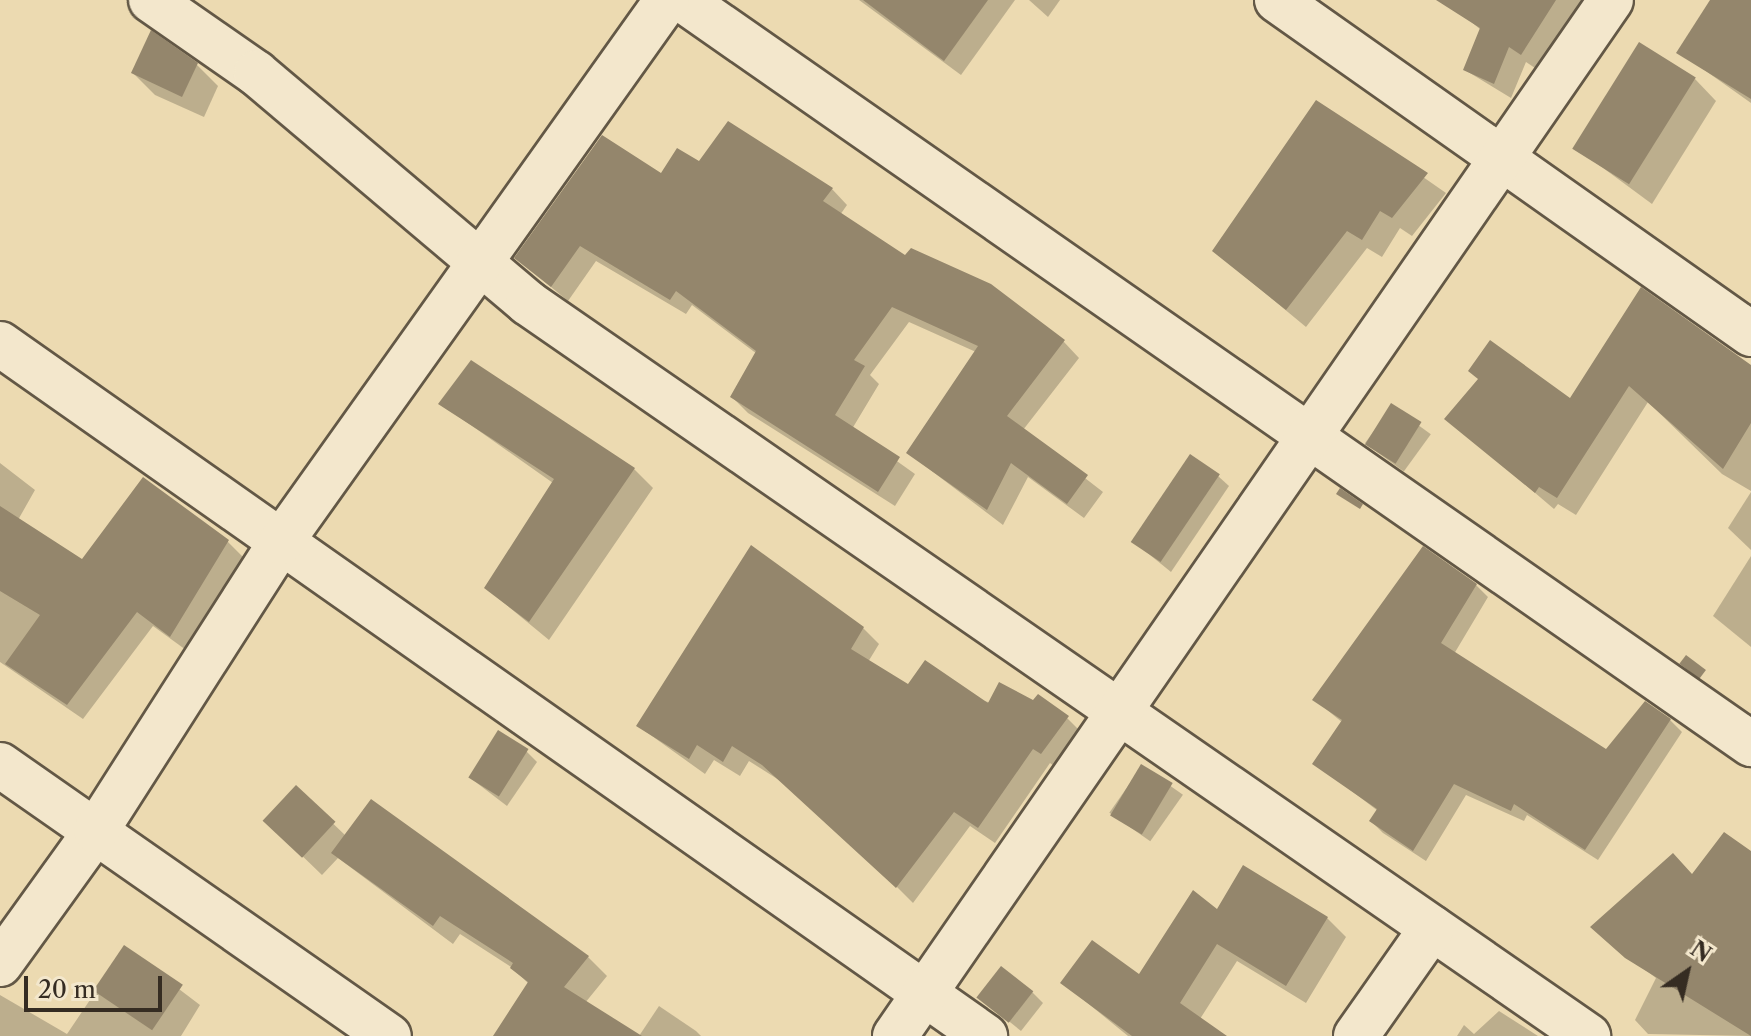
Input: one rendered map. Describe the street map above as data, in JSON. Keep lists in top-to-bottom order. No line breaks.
{"scale_bar":"20 m","north":"top right"}
